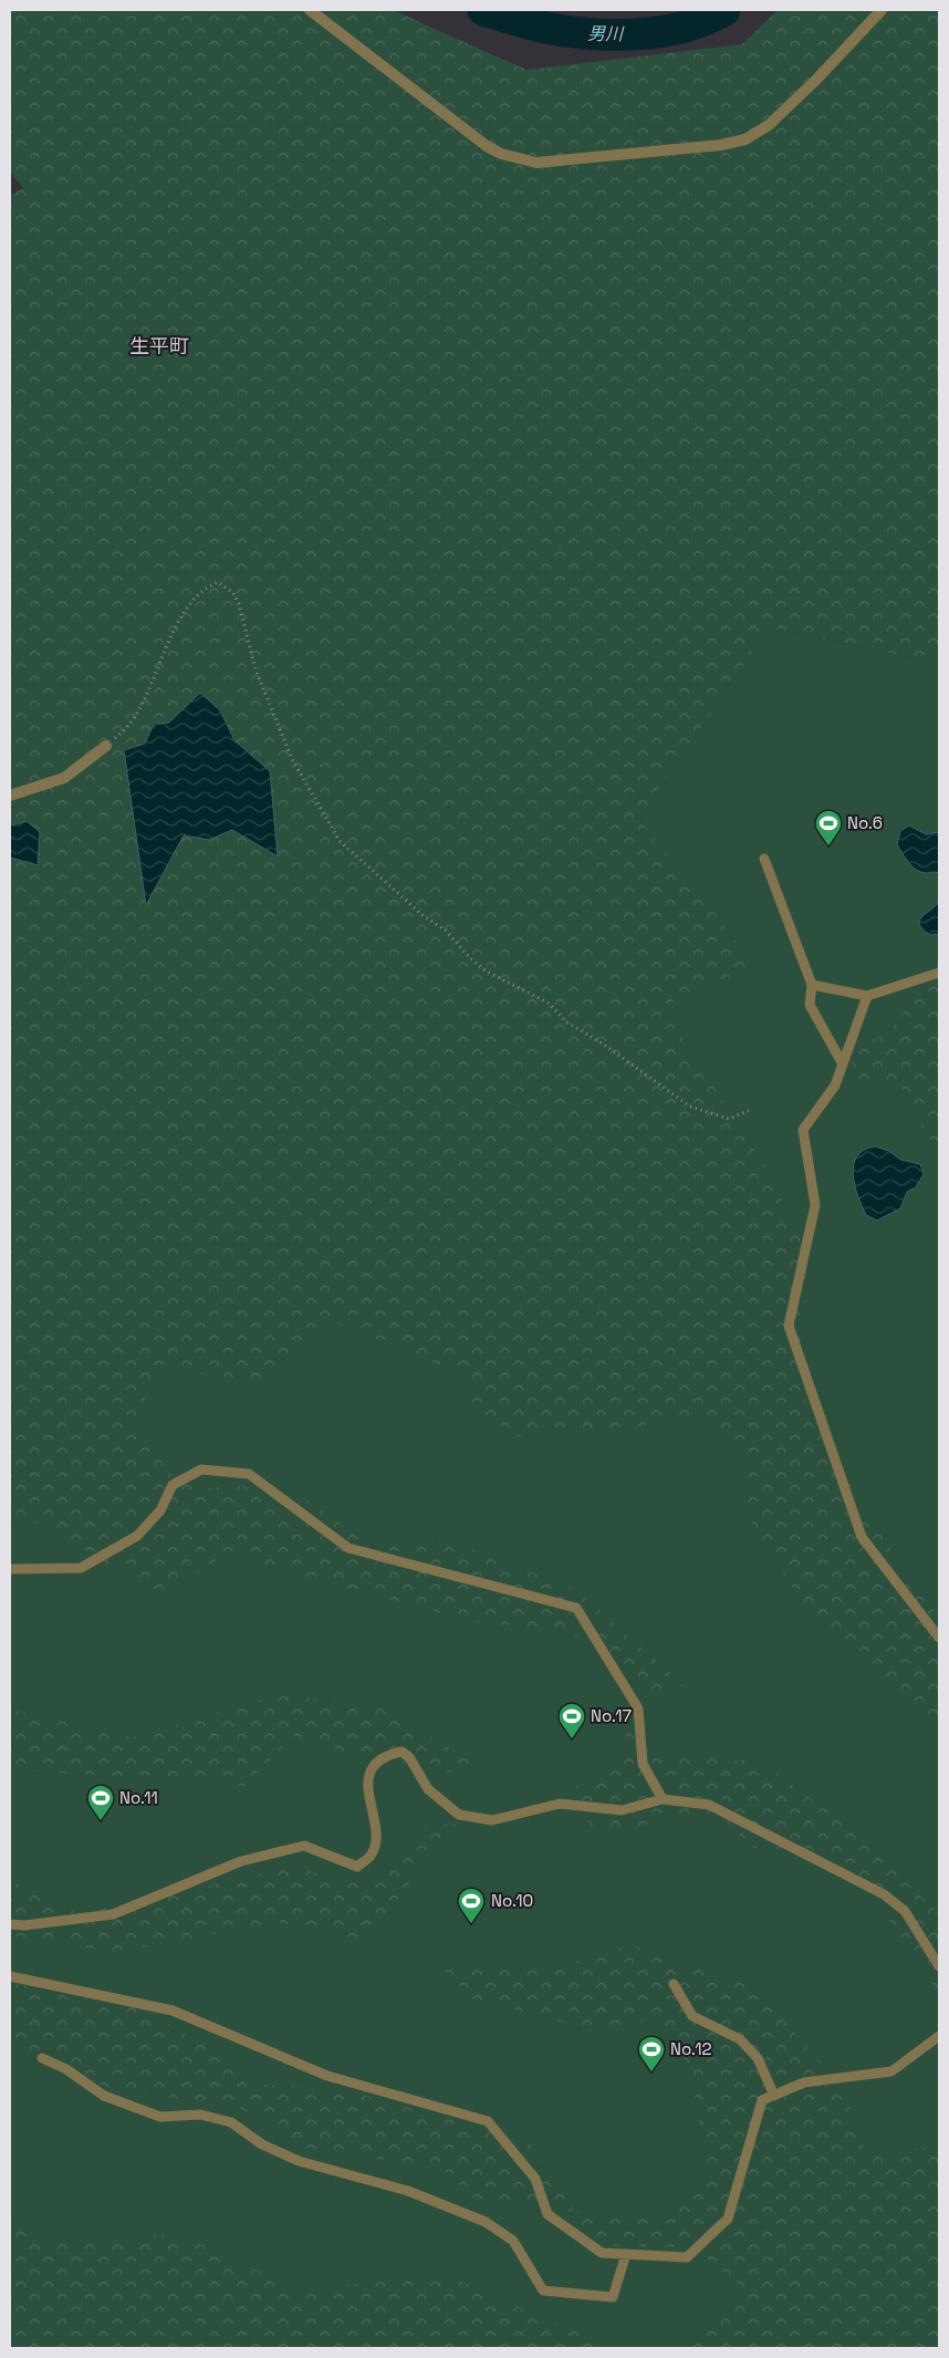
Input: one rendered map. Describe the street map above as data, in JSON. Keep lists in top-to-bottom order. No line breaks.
{"districts":["生平町"],"water":["男川"],"places":{"sports":["No.6","No.17","No.11","No.10","No.12"]}}
